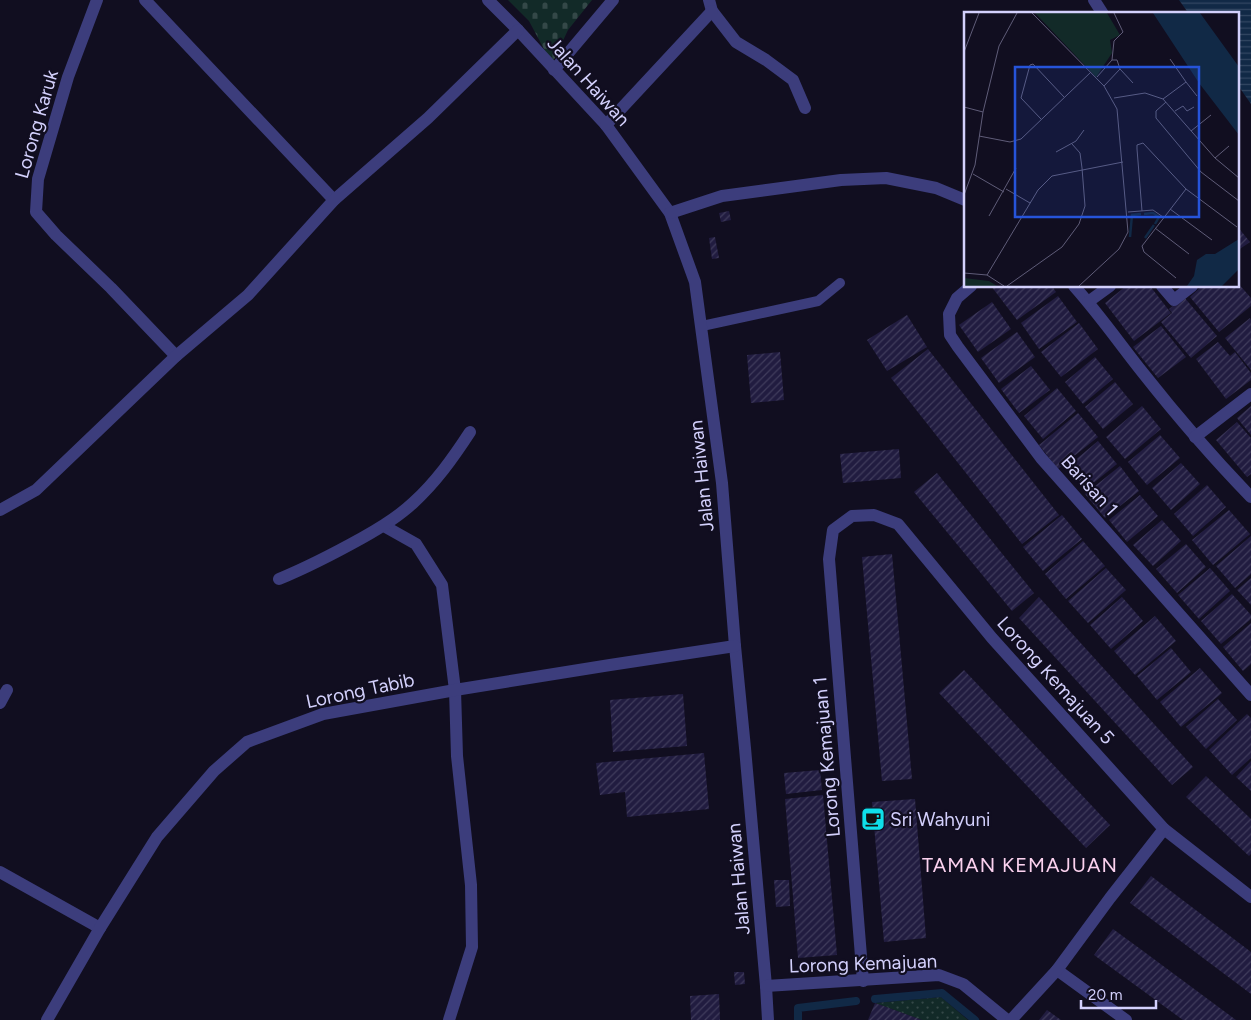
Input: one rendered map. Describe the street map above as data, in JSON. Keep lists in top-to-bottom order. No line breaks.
{"streets":{"street":["Jalan Haiwan","Lorong Karuk","Barisan 1","Lorong Kemajuan 5","Lorong Tabib","Lorong Kemajuan 1","Lorong Kemajuan"]},"crossings":[["Jalan Haiwan","Lorong Tabib"],["Jalan Haiwan","Lorong Kemajuan"],["Lorong Kemajuan 5","Lorong Kemajuan 1"],["Lorong Kemajuan 1","Lorong Kemajuan"]],"districts":["TAMAN KEMAJUAN"],"places":{"cafe":["Sri Wahyuni"]},"scale_bar":"20 m"}
